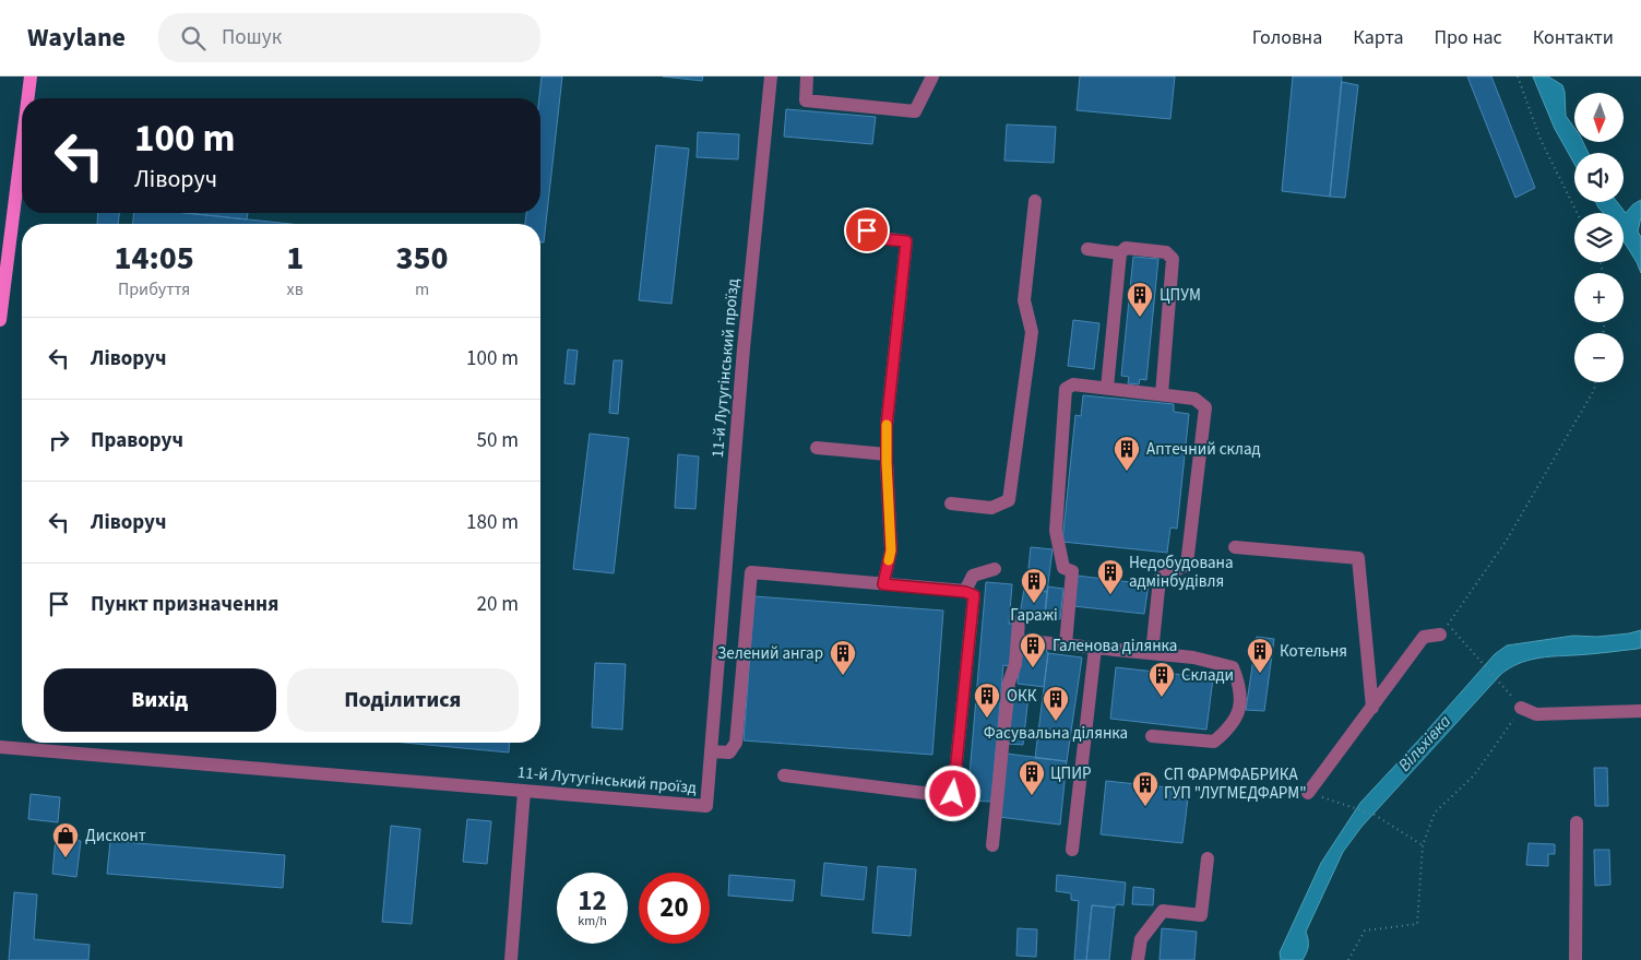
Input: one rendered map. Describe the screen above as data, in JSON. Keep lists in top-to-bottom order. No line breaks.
{"streets":{"street":["11-й Лутугінський проїзд"]},"water":["Вільхівка"],"places":{"building":["ЦПУМ","Аптечний склад","Недобудована адмінбудівля","Гаражі","Галенова ділянка","Котельня","Зелений ангар","Склади","ОКК","Фасувальна ділянка","ЦПИР","СП ФАРМФАБРИКА ГУП \"ЛУГМЕДФАРМ\""],"shop":["Дисконт"]},"north":"bottom","page":{"header":"Waylane","search":"Пошук","nav":["Головна","Карта","Про нас","Контакти"],"map_buttons":["+","−"],"turn":["100 m","Ліворуч"],"eta":["14:05","Прибуття","1","хв","350","m"],"list":[{"name":"Ліворуч","value":"100 m"},{"name":"Праворуч","value":"50 m"},{"name":"Ліворуч","value":"180 m"},{"name":"Пункт призначення","value":"20 m"}],"buttons":["Вихід","Поділитися"],"speed":"12 km/h","limit":"20"}}
